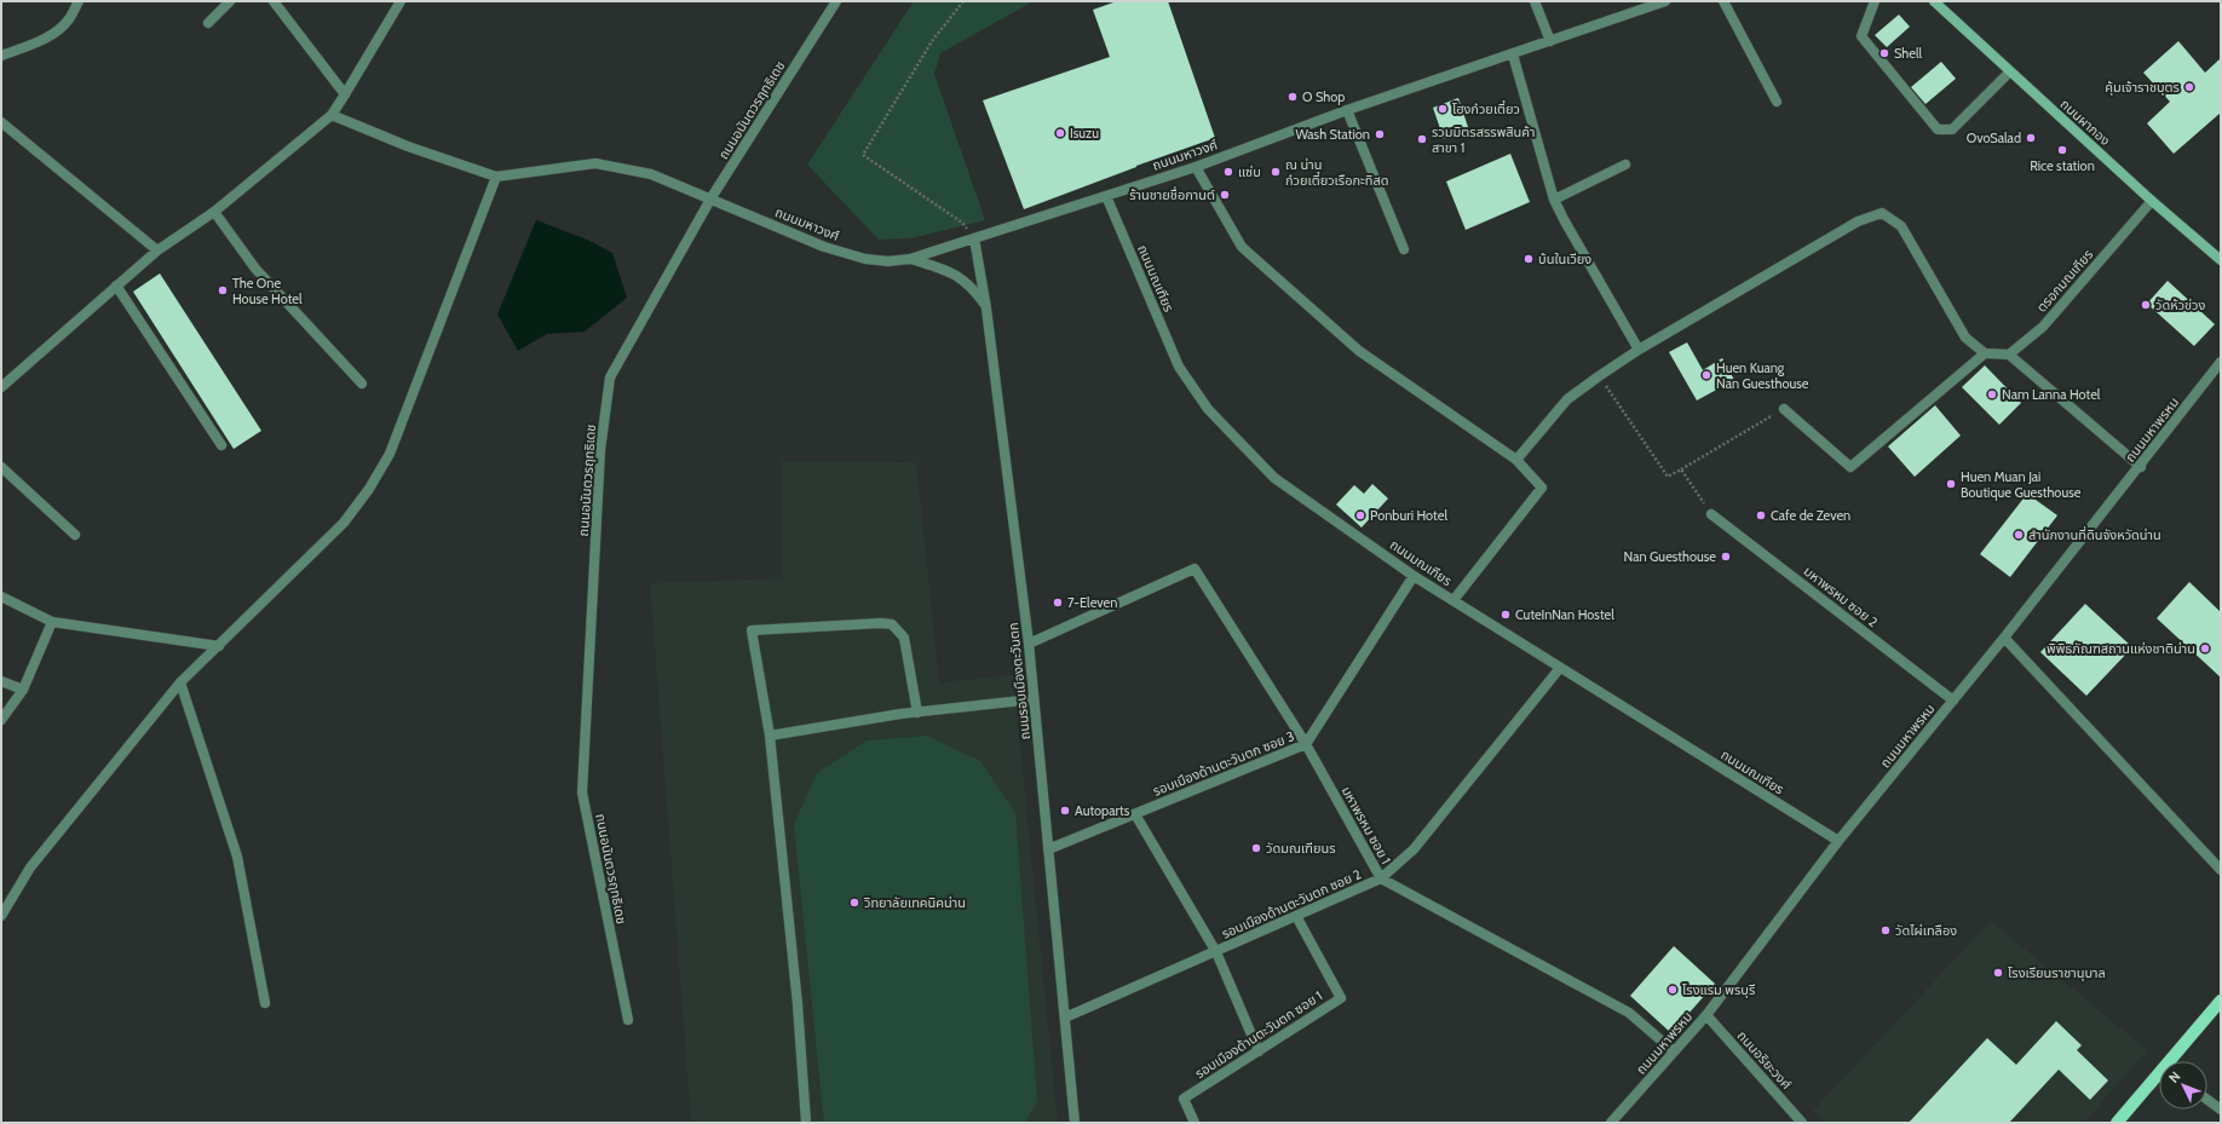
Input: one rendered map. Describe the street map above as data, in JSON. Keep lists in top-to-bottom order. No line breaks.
{"streets":{"main road":["ถนนผากอง"],"street":["ถนนอนันตวรฤทธิเดช","ถนนมหาวงศ์","ถนนมณเฑียร","ตรอกมณเฑียร","ถนนมหาพรหม","มหาพรหม ซอย 2","ถนนรอบเมืองตะวันตก","รอบเมืองด้านตะวันตก ซอย 3","มหาพรหม ซอย 1","รอบเมืองด้านตะวันตก ซอย 2","รอบเมืองด้านตะวันตก ซอย 1","ถนนอริยะวงศ์"]},"crossings":[["ถนนอนันตวรฤทธิเดช","ถนนมหาวงศ์"],["ถนนผากอง","ตรอกมณเฑียร"],["ถนนมหาวงศ์","ถนนมณเฑียร"],["ถนนมหาวงศ์","ถนนรอบเมืองตะวันตก"],["ถนนมณเฑียร","ถนนมหาพรหม"],["ถนนมณเฑียร","รอบเมืองด้านตะวันตก ซอย 3"],["ถนนมณเฑียร","รอบเมืองด้านตะวันตก ซอย 2"],["ถนนมหาพรหม","มหาพรหม ซอย 2"],["ถนนมหาพรหม","มหาพรหม ซอย 1"],["ถนนมหาพรหม","ถนนอริยะวงศ์"],["ถนนรอบเมืองตะวันตก","รอบเมืองด้านตะวันตก ซอย 3"],["ถนนรอบเมืองตะวันตก","มหาพรหม ซอย 1"],["ถนนรอบเมืองตะวันตก","รอบเมืองด้านตะวันตก ซอย 2"],["รอบเมืองด้านตะวันตก ซอย 3","มหาพรหม ซอย 1"],["มหาพรหม ซอย 1","รอบเมืองด้านตะวันตก ซอย 2"],["รอบเมืองด้านตะวันตก ซอย 2","รอบเมืองด้านตะวันตก ซอย 1"]],"places":["Shell","คุ้มเจ้าราชบุตร","O Shop","โฮงก๋วยเตี๋ยว","Isuzu","Wash Station","OvoSalad","รวมมิตรสรรพสินค้า สาขา 1","Rice station","แซ่บ","ณ น่าน ก๋วยเตี๋ยวเรือกะทิสด","ร้านชายชื่อกานต์","บ้นในเวียง","The One House Hotel","วัดห้วข่วง","Huen Kuang Nan Guesthouse","Nam Lanna Hotel","Huen Muan Jai Boutique Guesthouse","Ponburi Hotel","Cafe de Zeven","สำนักงานที่ดินจังหวัดน่าน","Nan Guesthouse","7-Eleven","CuteInNan Hostel","พิพิธภัณฑสถานแห่งชาติน่าน","Autoparts","วัดมณเฑียนร","วิทยาลัยเทคนิคน่าน","วัดไผ่เทลือง","โรงเรียนราชานุบาล","โรงแรม พรบุรี"],"north":"top left"}
